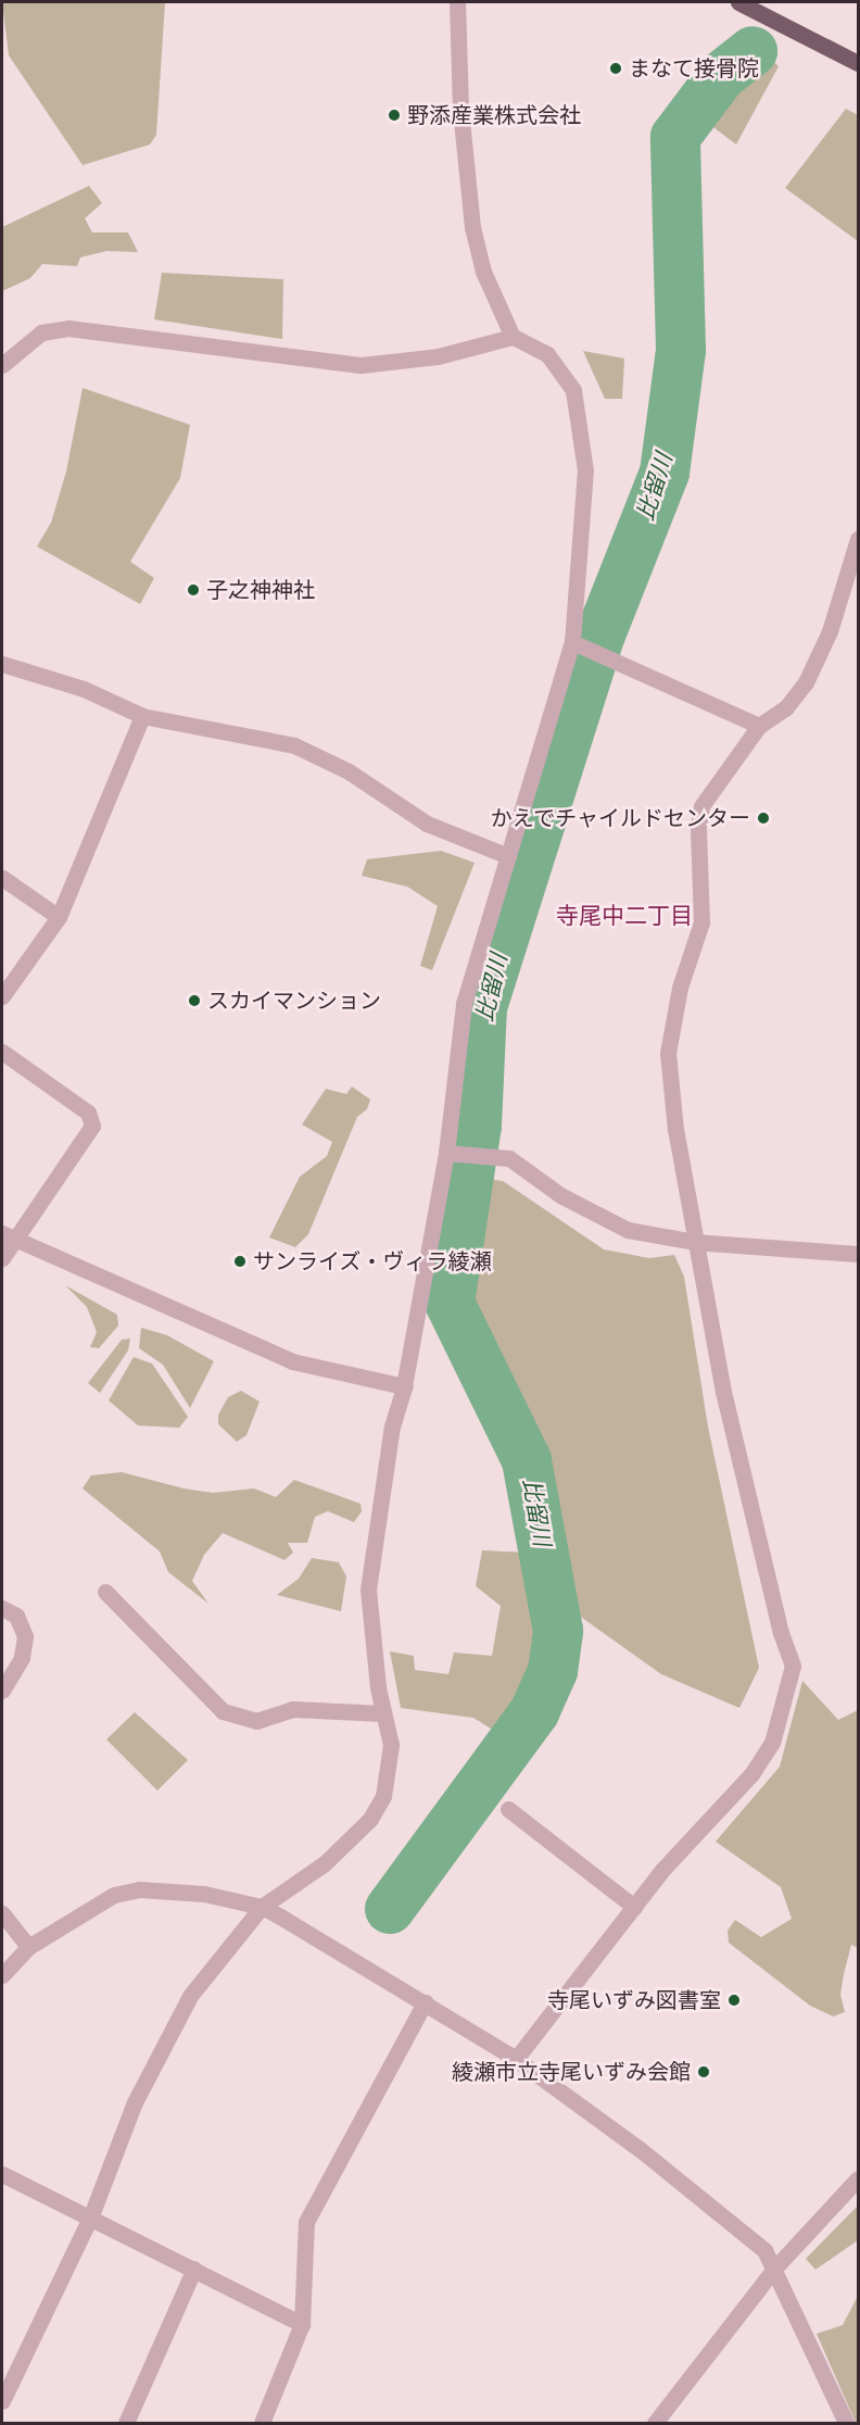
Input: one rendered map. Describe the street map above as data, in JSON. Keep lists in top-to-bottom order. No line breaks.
{"districts":["寺尾中二丁目"],"water":["比留川"],"places":["まなて接骨院","野添産業株式会社","子之神神社","かえでチャイルドセンター","スカイマンション","サンライズ・ヴィラ綾瀬","寺尾いずみ図書室","綾瀬市立寺尾いずみ会館"]}
